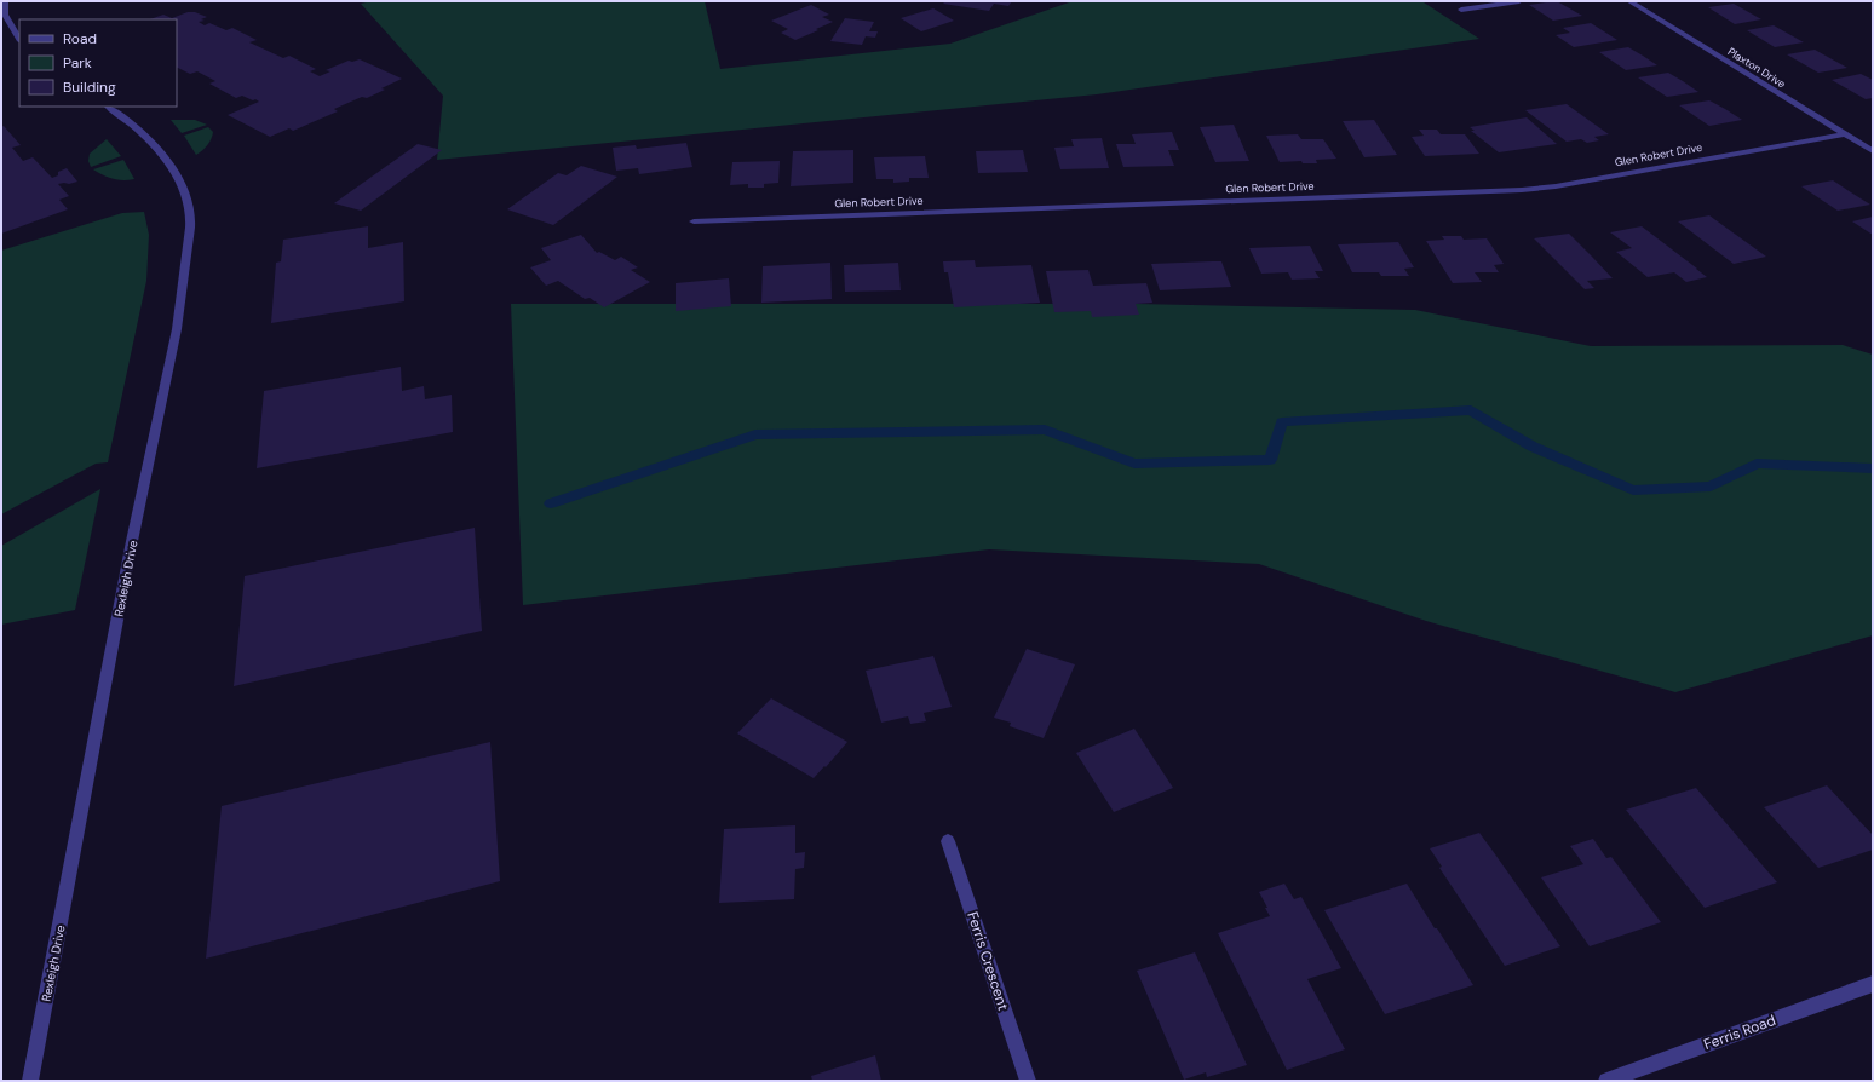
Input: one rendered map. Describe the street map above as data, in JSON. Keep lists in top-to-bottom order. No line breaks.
{"streets":{"street":["Plaxton Drive","Glen Robert Drive","Rexleigh Drive","Ferris Crescent","Ferris Road"]},"crossings":[["Plaxton Drive","Glen Robert Drive"]],"legend":["Road","Park","Building"]}
